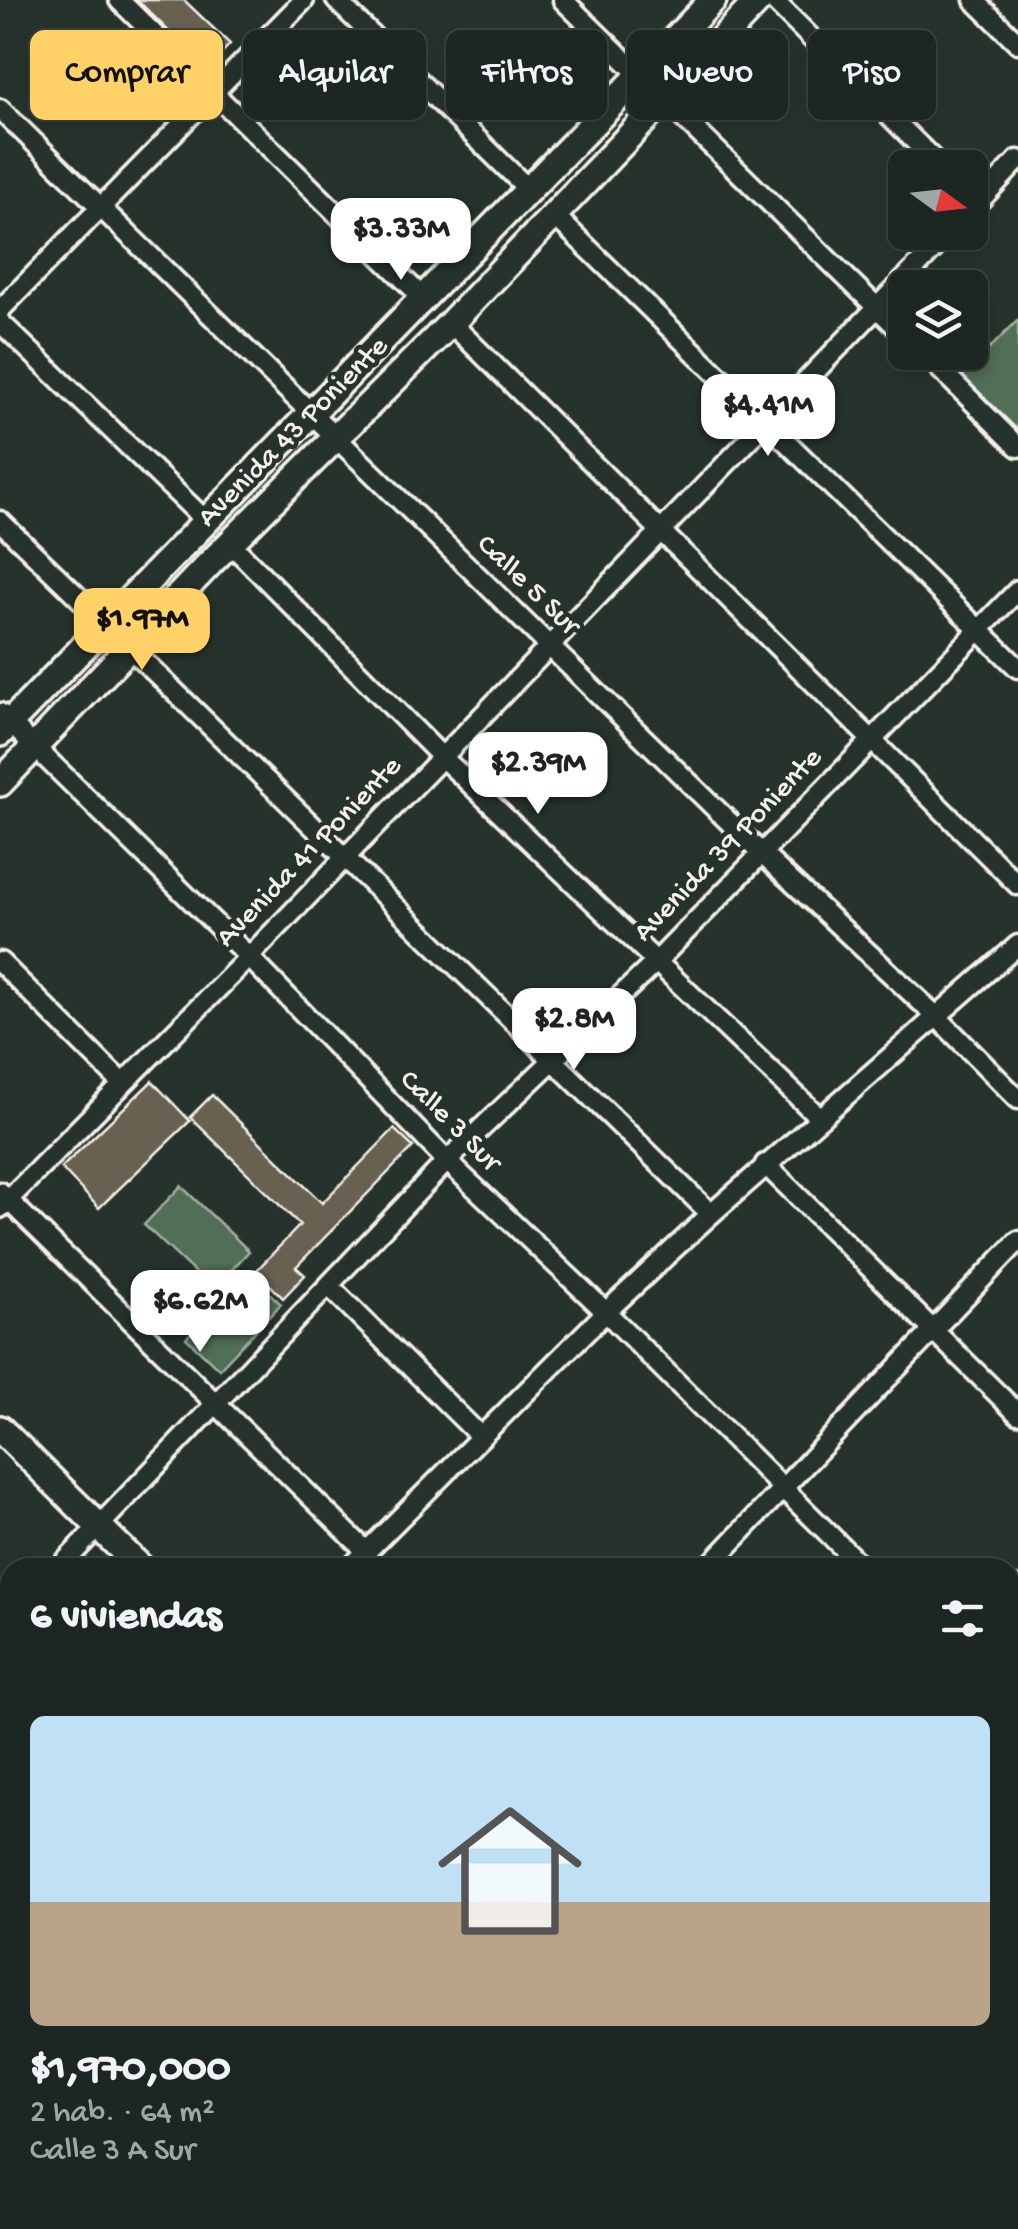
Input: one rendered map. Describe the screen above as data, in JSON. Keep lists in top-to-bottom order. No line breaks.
{"streets":{"main road":["Avenida 43 Poniente"],"street":["Calle 5 Sur","Avenida 39 Poniente","Avenida 41 Poniente","Calle 3 Sur"]},"crossings":[["Avenida 43 Poniente","Calle 5 Sur"],["Avenida 43 Poniente","Calle 3 Sur"],["Calle 5 Sur","Avenida 39 Poniente"],["Calle 5 Sur","Avenida 41 Poniente"],["Avenida 39 Poniente","Calle 3 Sur"],["Avenida 41 Poniente","Calle 3 Sur"]],"north":"right","page":{"chip":["Comprar","Alquilar","Filtros","Nuevo","Piso"],"price":["$3.33M","$4.41M","$1.97M","$2.39M","$2.8M","$6.62M"],"heading":"6 viviendas","list":[{"name":"$1,970,000","note":"2 hab. · 64 m² · Calle 3 A Sur"}]}}
